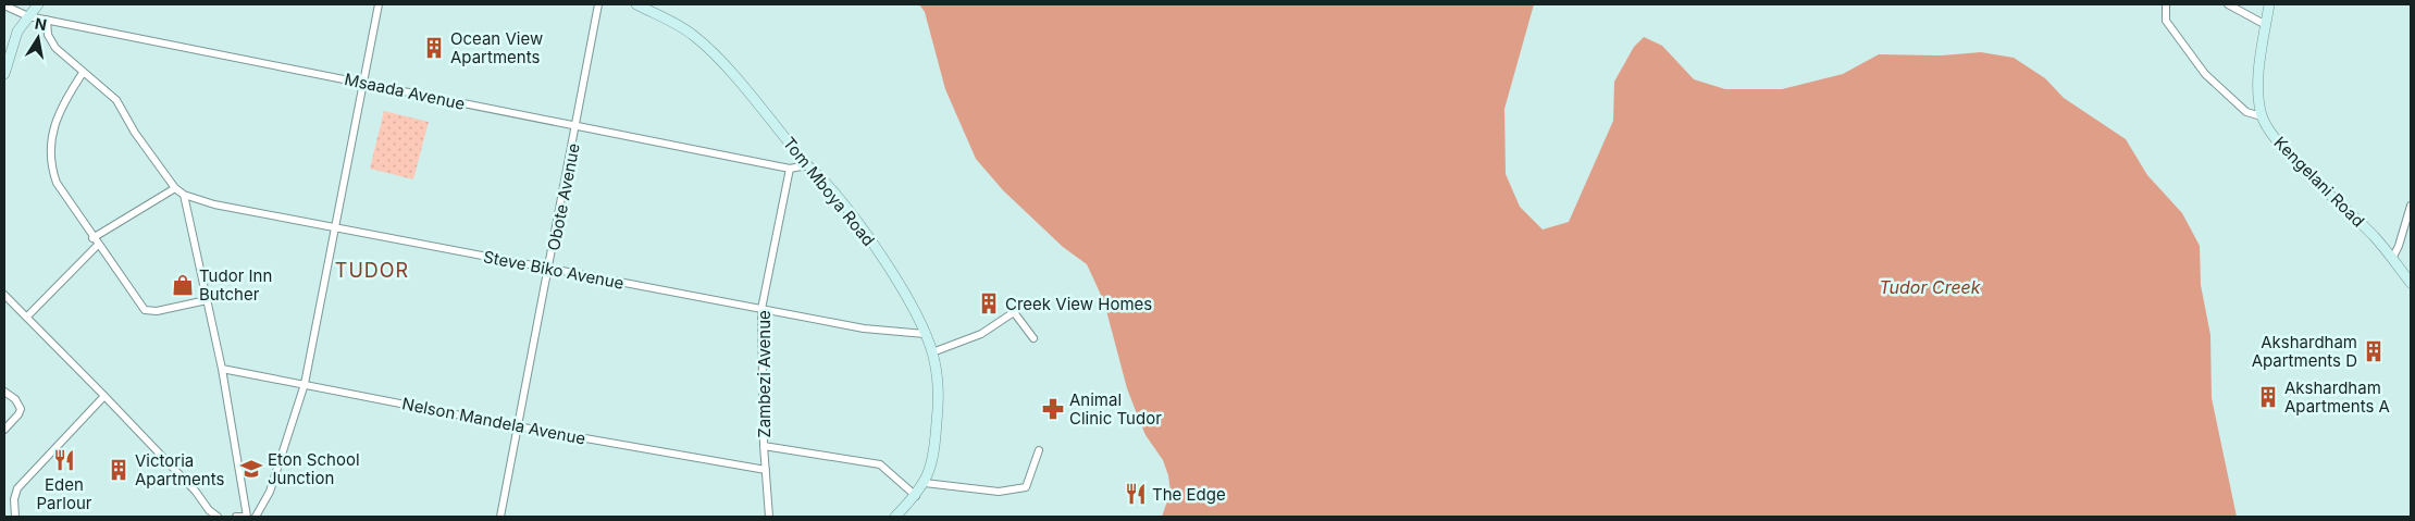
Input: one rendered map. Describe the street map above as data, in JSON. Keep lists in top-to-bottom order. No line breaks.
{"streets":{"main road":["Kengelani Road","Tom Mboya Road"],"street":["Msaada Avenue","Obote Avenue","Steve Biko Avenue","Zambezi Avenue","Nelson Mandela Avenue"]},"crossings":[["Msaada Avenue","Tom Mboya Road"],["Msaada Avenue","Obote Avenue"],["Msaada Avenue","Zambezi Avenue"],["Tom Mboya Road","Steve Biko Avenue"],["Obote Avenue","Steve Biko Avenue"],["Obote Avenue","Nelson Mandela Avenue"],["Steve Biko Avenue","Zambezi Avenue"],["Zambezi Avenue","Nelson Mandela Avenue"]],"districts":["TUDOR"],"water":["Tudor Creek"],"places":{"building":["Ocean View Apartments","Creek View Homes","Akshardham Apartments D","Akshardham Apartments A","Victoria Apartments"],"shop":["Tudor Inn Butcher"],"pharmacy":["Animal Clinic Tudor"],"restaurant":["Eden Parlour","The Edge"],"school or university":["Eton School Junction"]},"north":"top"}
